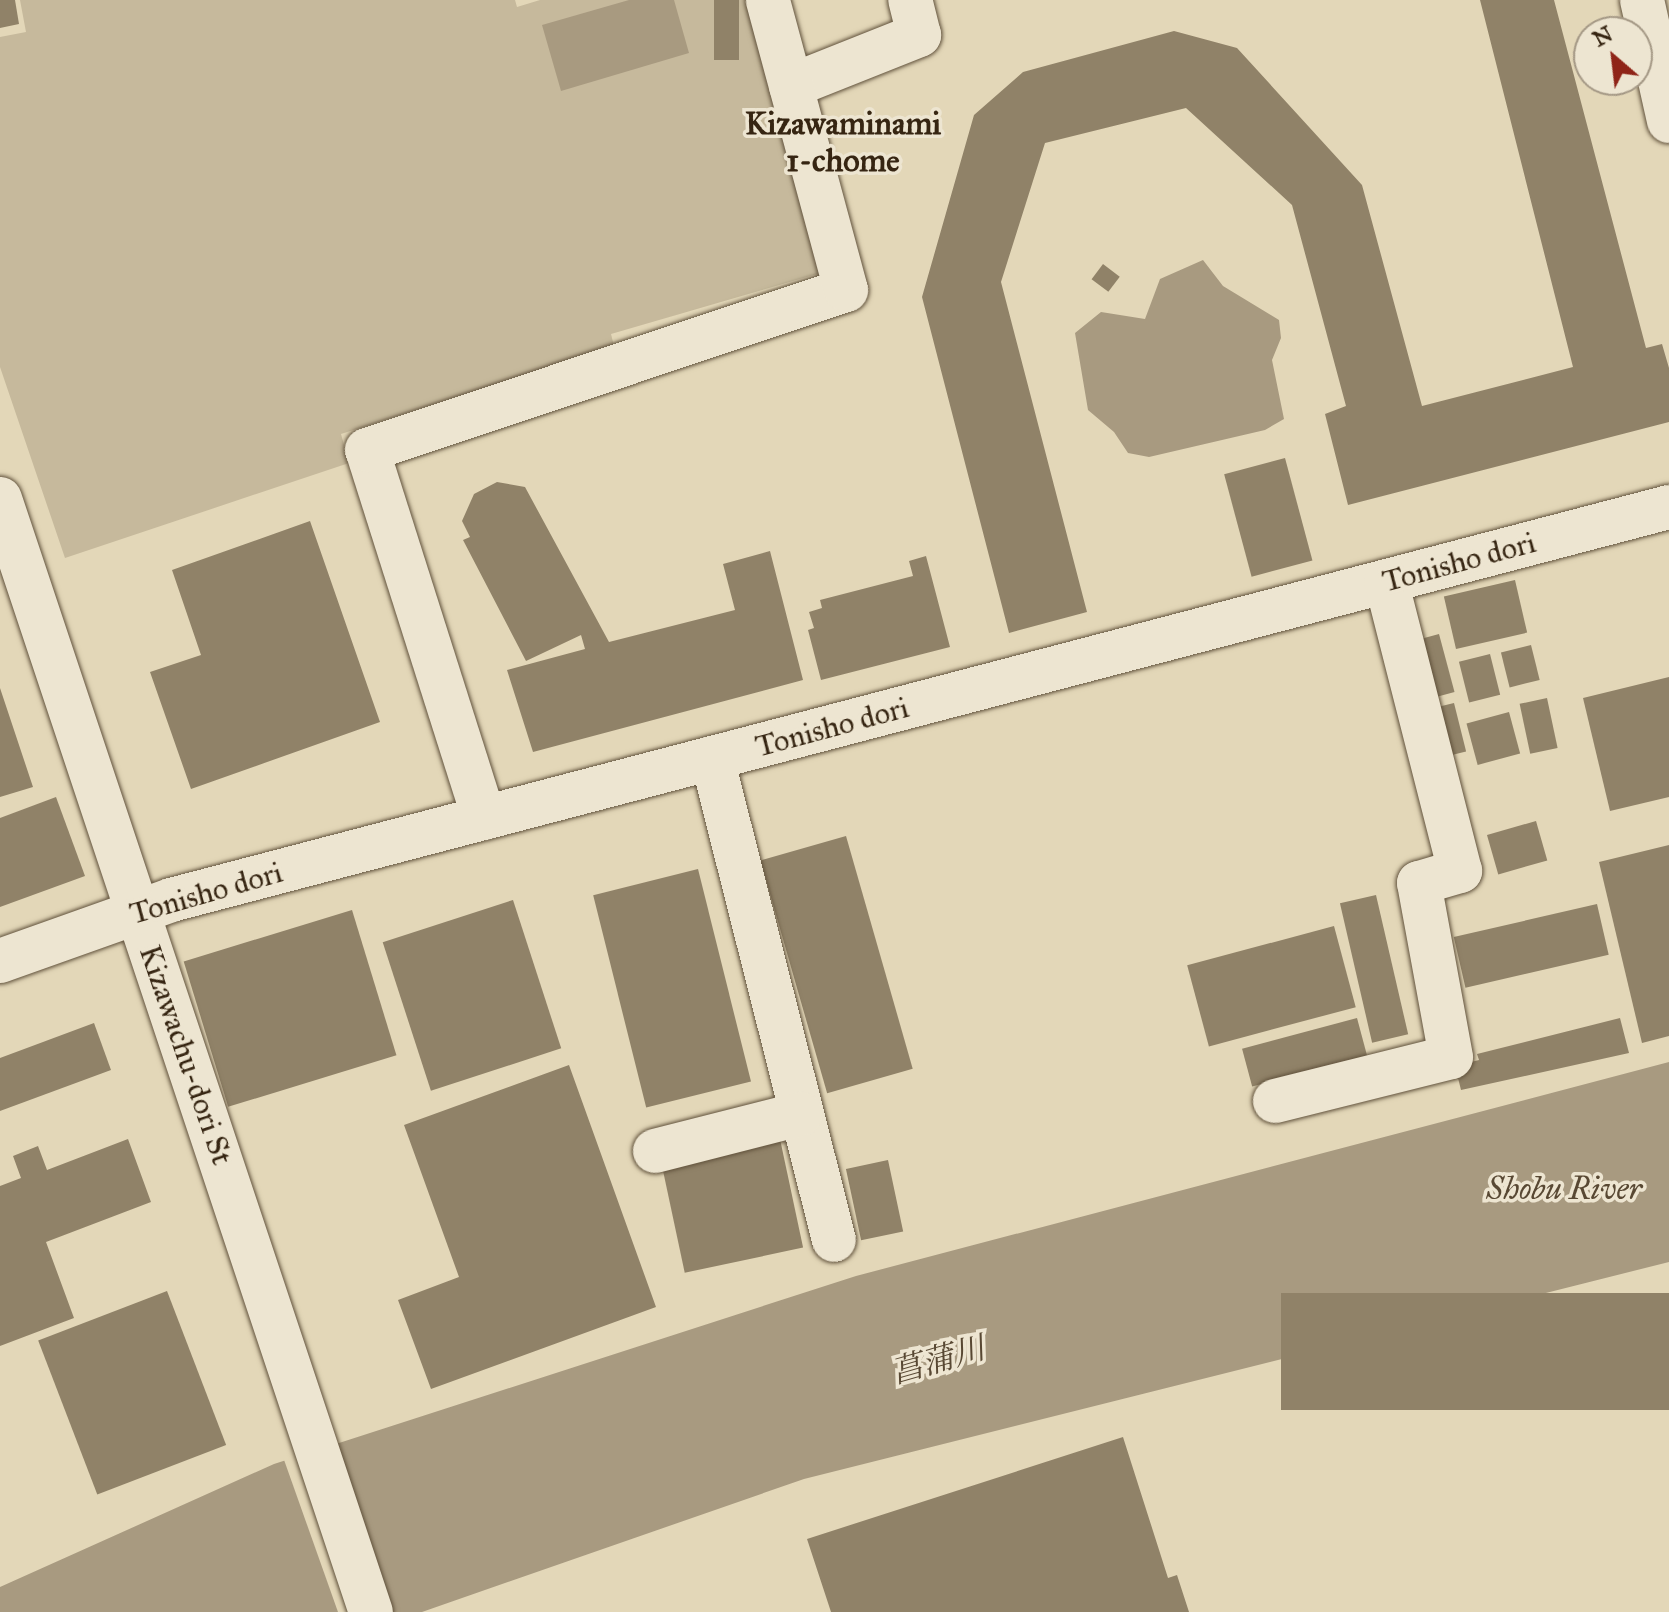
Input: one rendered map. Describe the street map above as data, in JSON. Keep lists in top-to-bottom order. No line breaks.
{"streets":{"street":["Tonisho dori","Kizawachu-dori St"]},"crossings":[["Tonisho dori","Kizawachu-dori St"]],"districts":["Kizawaminami 1-chome"],"water":["Shobu River","菖蒲川"],"north":"top left"}
